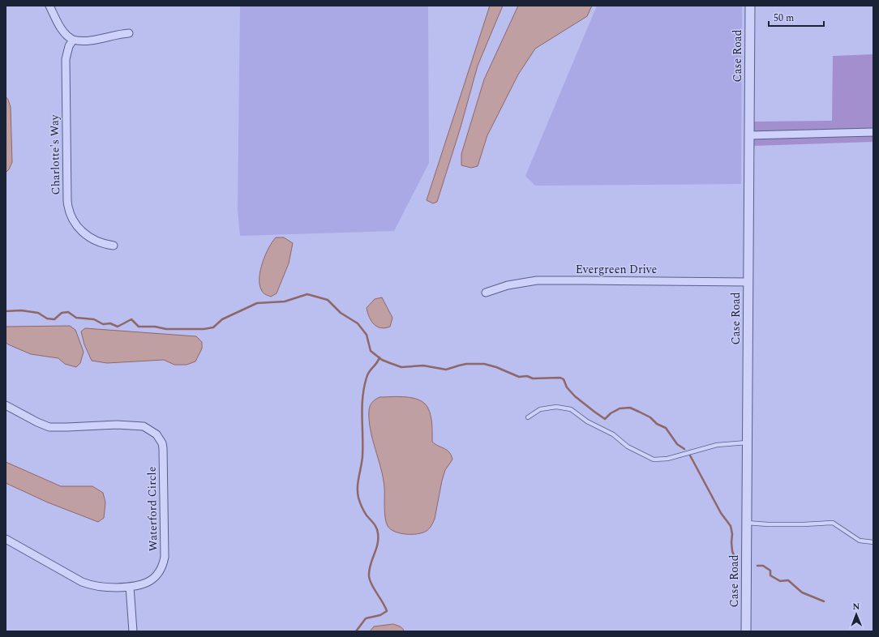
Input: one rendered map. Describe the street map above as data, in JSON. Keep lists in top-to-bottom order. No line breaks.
{"streets":{"street":["Case Road","Charlotte's Way","Evergreen Drive","Waterford Circle"]},"crossings":[["Case Road","Evergreen Drive"]],"scale_bar":"50 m","north":"top"}
